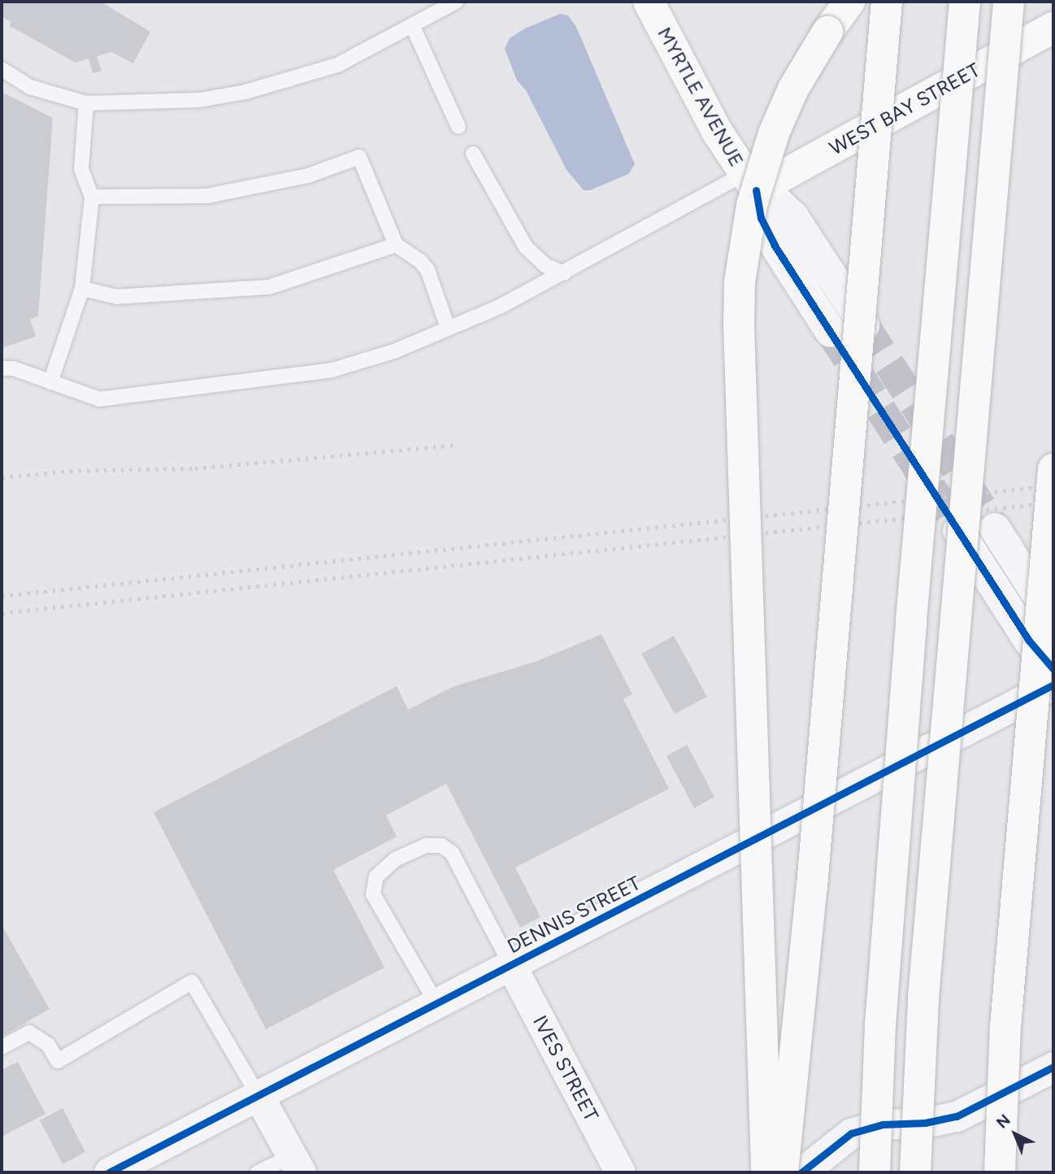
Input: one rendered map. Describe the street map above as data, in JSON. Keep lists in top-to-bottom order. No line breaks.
{"streets":{"main road":["MYRTLE AVENUE","WEST BAY STREET"],"street":["DENNIS STREET","IVES STREET"]},"crossings":[["MYRTLE AVENUE","WEST BAY STREET"],["DENNIS STREET","IVES STREET"]],"north":"top left"}
